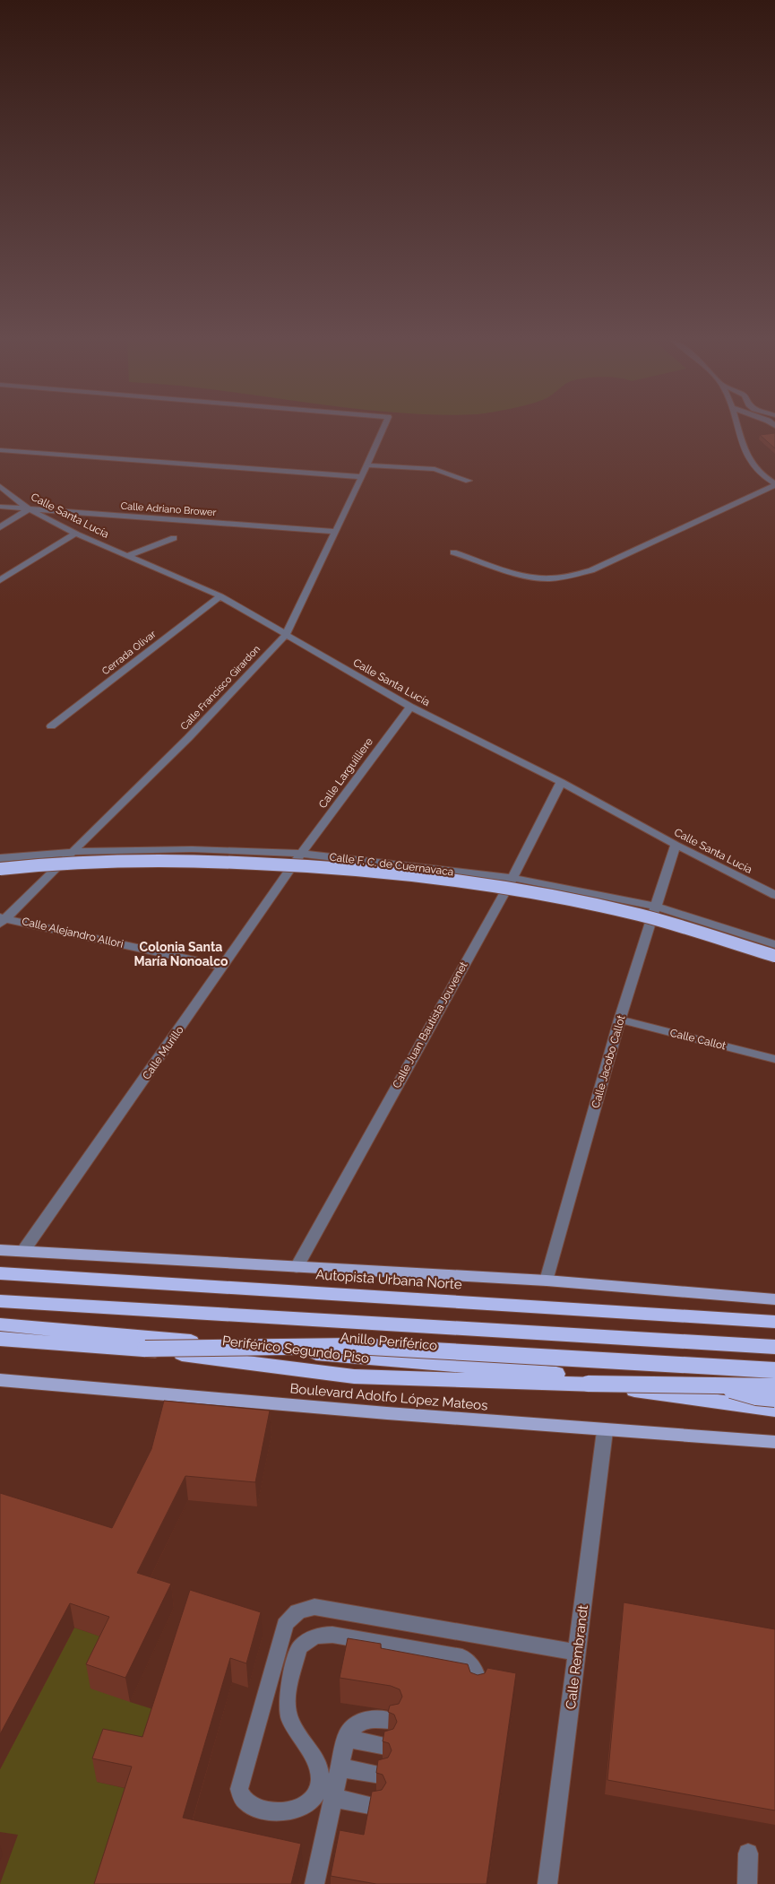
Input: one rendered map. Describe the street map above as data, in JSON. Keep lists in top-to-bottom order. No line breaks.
{"streets":{"highway":["Autopista Urbana Norte","Anillo Periférico","Periférico Segundo Piso"],"main road":["Boulevard Adolfo López Mateos"],"street":["Calle Adriano Brower","Calle Santa Lucía","Cerrada Olivar","Calle Francisco Girardon","Calle Larguilliere","Calle F. C. de Cuernavaca","Calle Alejandro Allori","Calle Juan Bautista Jouvenet","Calle Callot","Calle Murillo","Calle Jacobo Callot","Calle Rembrandt"]},"crossings":[["Calle Adriano Brower","Calle Santa Lucía"],["Calle Adriano Brower","Calle Francisco Girardon"],["Calle Santa Lucía","Cerrada Olivar"],["Calle Santa Lucía","Calle Francisco Girardon"],["Calle Santa Lucía","Calle Larguilliere"],["Calle Santa Lucía","Calle Juan Bautista Jouvenet"],["Calle Santa Lucía","Calle Jacobo Callot"],["Calle Francisco Girardon","Calle F. C. de Cuernavaca"],["Calle Francisco Girardon","Calle Alejandro Allori"],["Calle Larguilliere","Calle F. C. de Cuernavaca"],["Calle Larguilliere","Calle Murillo"],["Calle F. C. de Cuernavaca","Calle Juan Bautista Jouvenet"],["Calle F. C. de Cuernavaca","Calle Murillo"],["Calle F. C. de Cuernavaca","Calle Jacobo Callot"],["Calle Alejandro Allori","Calle Murillo"],["Calle Callot","Calle Jacobo Callot"],["Boulevard Adolfo López Mateos","Calle Rembrandt"]],"districts":["Colonia Santa María Nonoalco"]}
